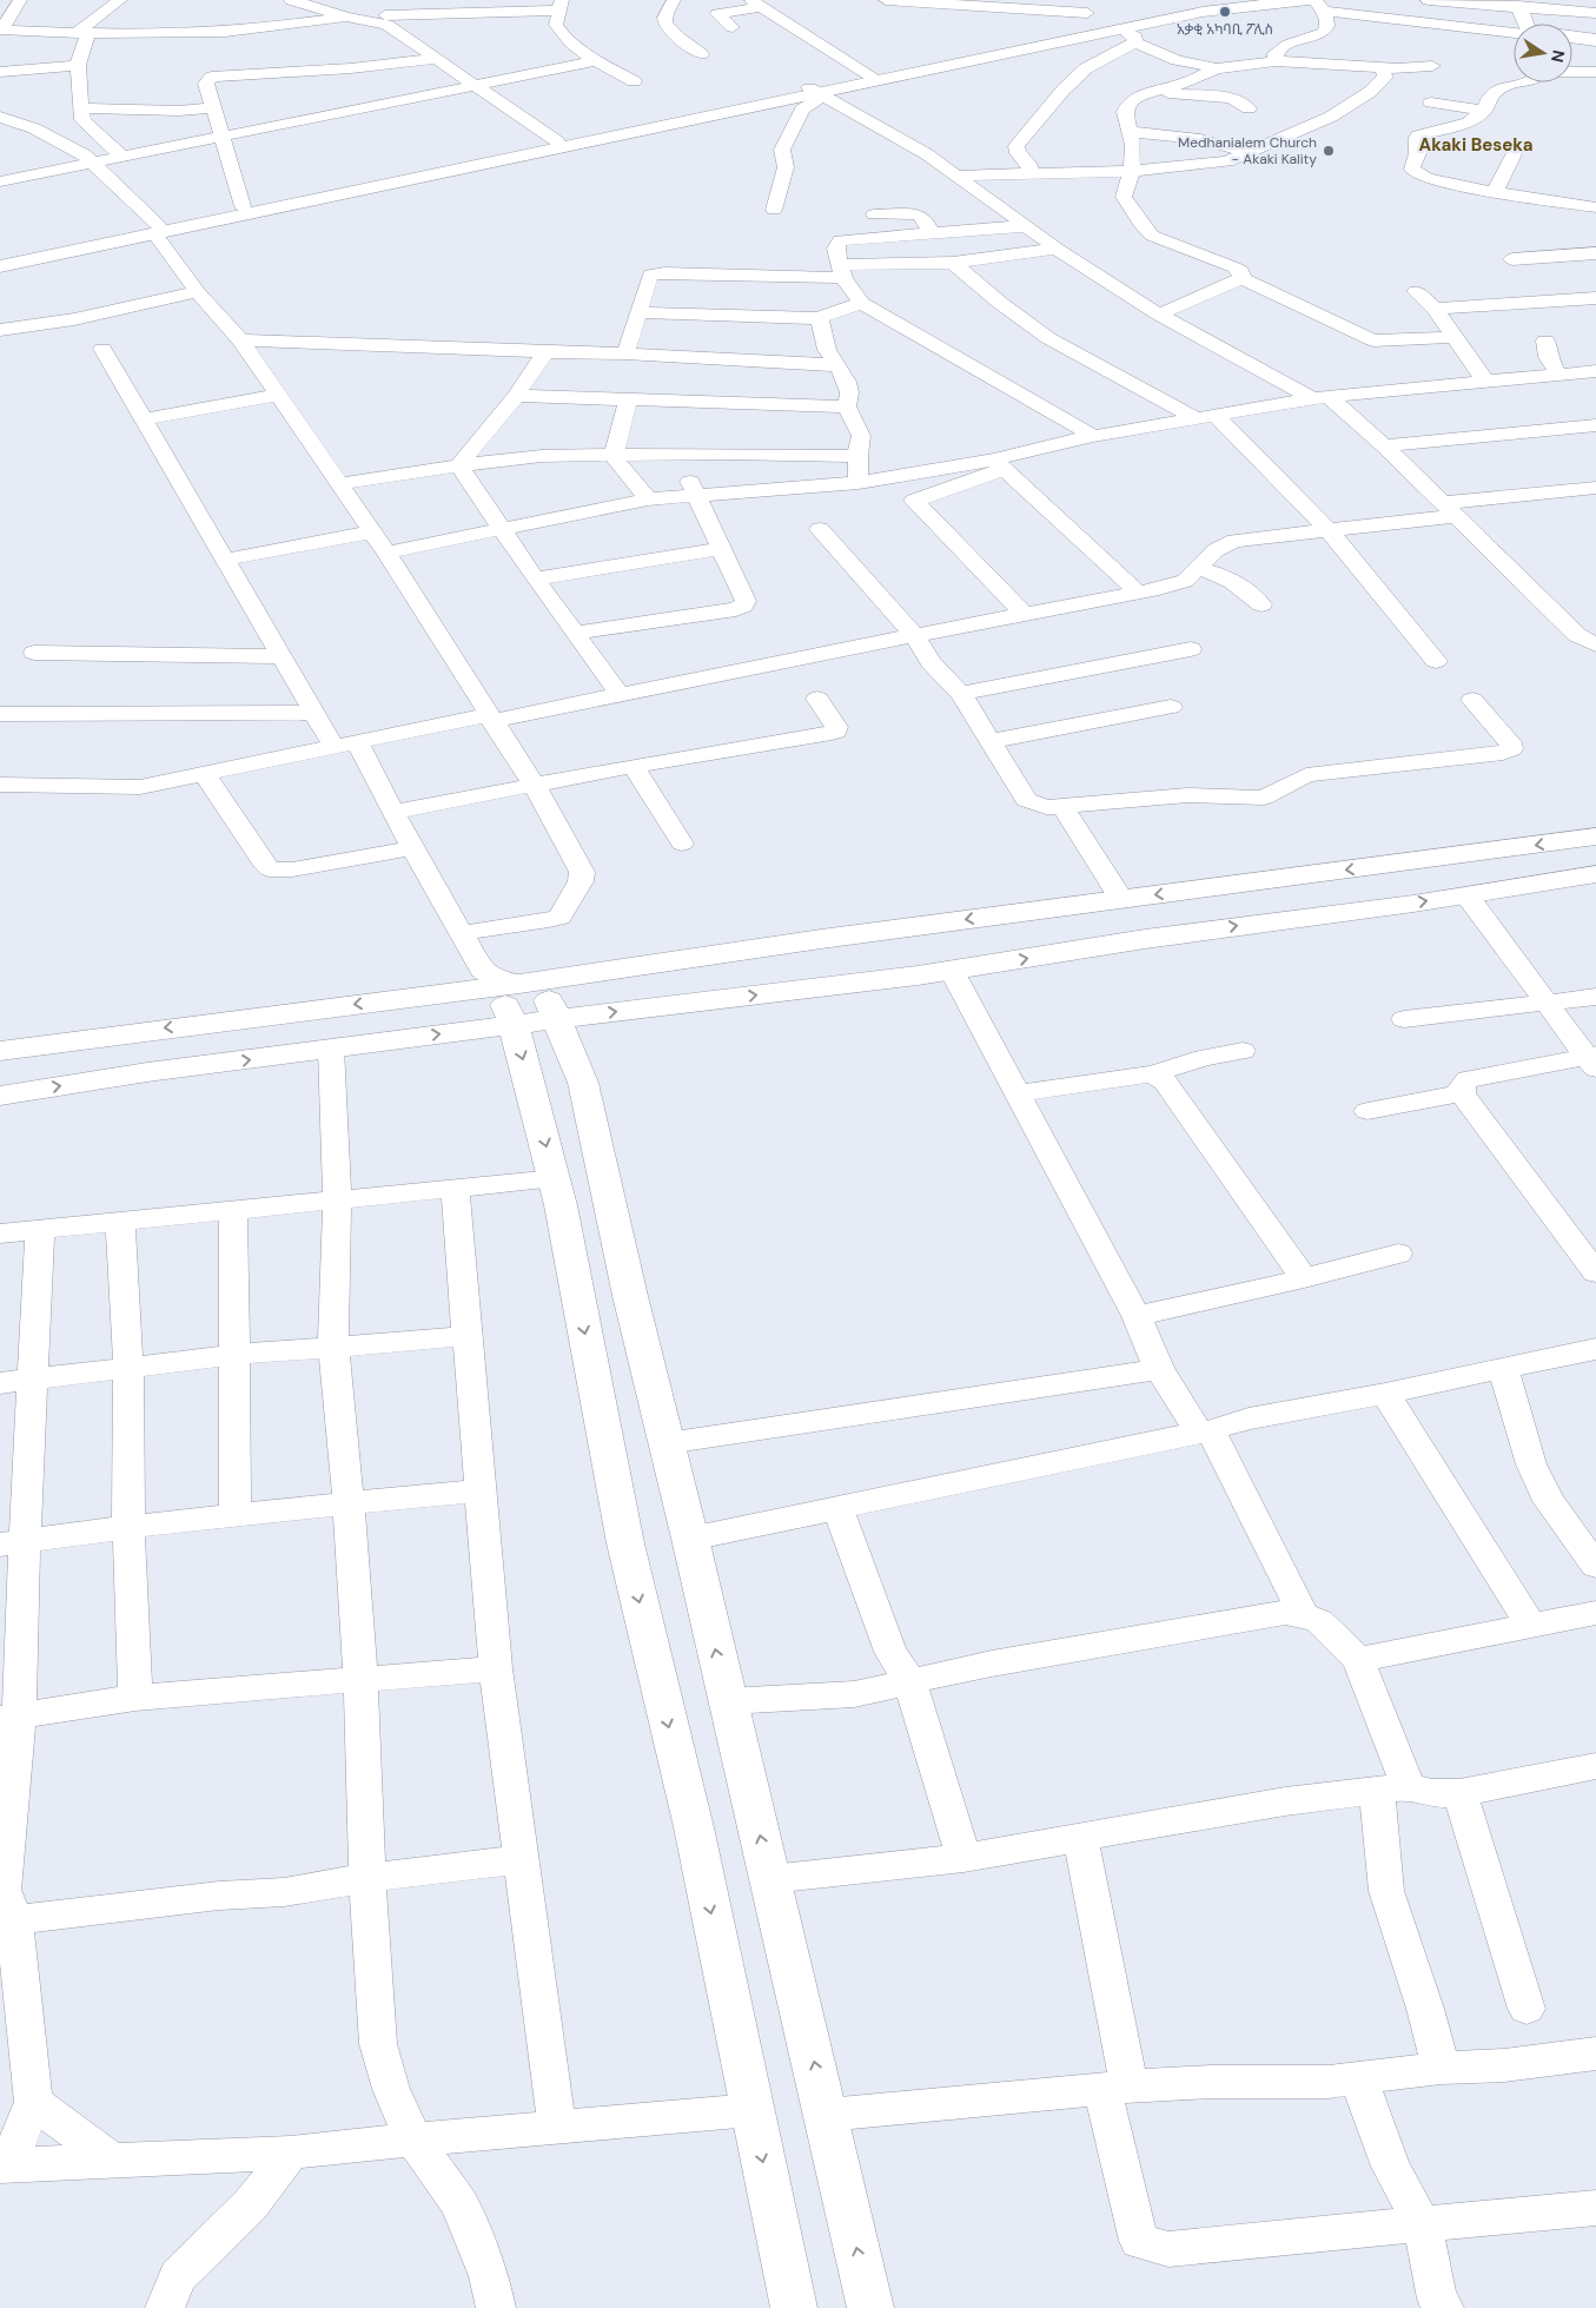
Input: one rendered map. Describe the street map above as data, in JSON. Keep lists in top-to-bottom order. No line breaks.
{"districts":["Akaki Beseka"],"places":["አቃቂ አካባቢ ፖሊስ","Medhanialem Church - Akaki Kality"],"north":"right"}
